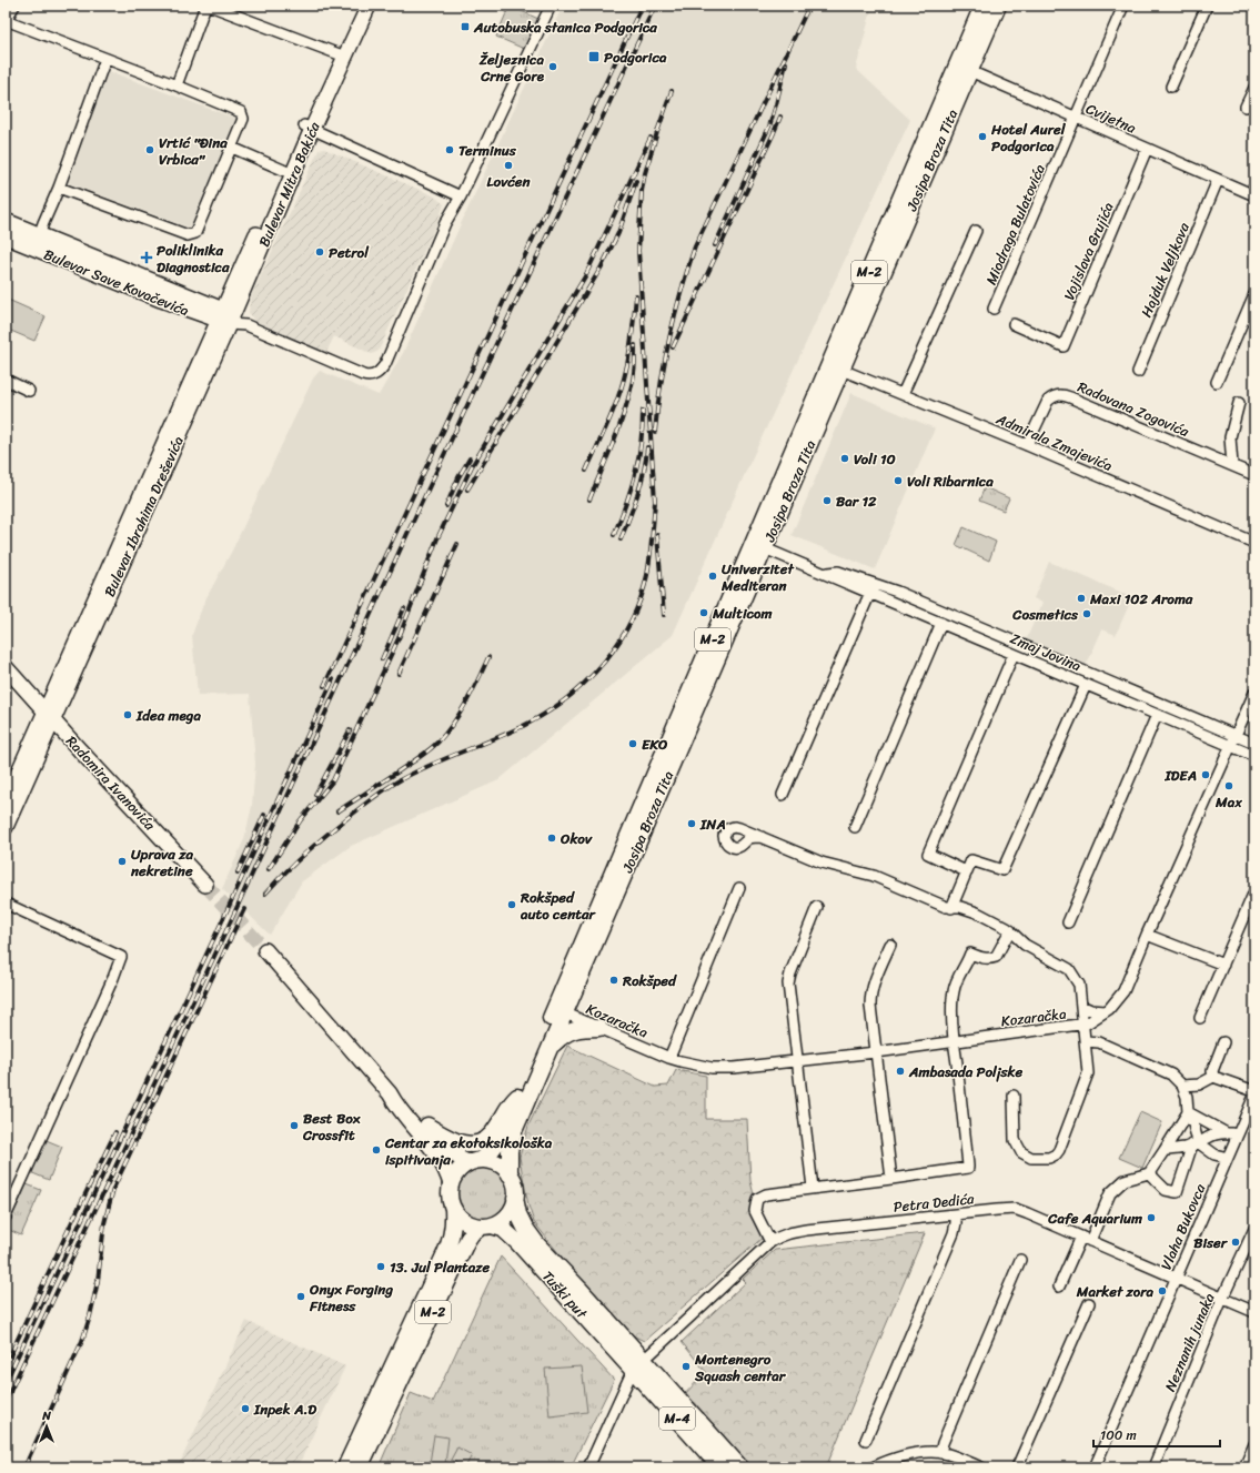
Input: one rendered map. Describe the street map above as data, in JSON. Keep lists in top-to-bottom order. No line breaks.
{"streets":{"main road":["Josipa Broza Tita","M-2","Tuški put","M-4"],"street":["Cvijetna","Bulevar Mitra Bakića","Miodraga Bulatovića","Vojislava Grujića","Hajduk Veljkova","Bulevar Save Kovačevića","Radovana Zogovića","Admirala Zmajevića","Bulevar Ibrahima Dreševića","Zmaj Jovina","Radomira Ivanovića","Kozaračka","Petra Dedića","Vlaha Bukovca","Neznanih junaka"]},"crossings":[["Cvijetna","Josipa Broza Tita"],["Cvijetna","Miodraga Bulatovića"],["Cvijetna","Vojislava Grujića"],["Cvijetna","Hajduk Veljkova"],["Josipa Broza Tita","M-2"],["Josipa Broza Tita","Admirala Zmajevića"],["Josipa Broza Tita","Zmaj Jovina"],["Josipa Broza Tita","Kozaračka"],["Josipa Broza Tita","Tuški put"],["Bulevar Mitra Bakića","Bulevar Save Kovačevića"],["Bulevar Mitra Bakića","Bulevar Ibrahima Dreševića"],["M-2","Tuški put"],["Bulevar Save Kovačevića","Bulevar Ibrahima Dreševića"],["Radovana Zogovića","Admirala Zmajevića"],["Bulevar Ibrahima Dreševića","Radomira Ivanovića"],["Zmaj Jovina","Kozaračka"],["Petra Dedića","Vlaha Bukovca"],["Petra Dedića","Tuški put"],["Petra Dedića","Neznanih junaka"],["Petra Dedića","M-4"],["Tuški put","M-4"]],"places":{"transit":["Autobuska stanica Podgorica","Podgorica"],"other":["Željeznica Crne Gore","Hotel Aurel Podgorica","Vrtić \"Đina Vrbica\"","Terminus","Lovćen","Petrol","Voli 10","Voli Ribarnica","Bar 12","Univerzitet Mediteran","Maxi 102 Aroma","Multicom","Cosmetics","Idea mega","EKO","IDEA","Max","INA","Okov","Uprava za nekretine","Rokšped auto centar","Rokšped","Ambasada Poljske","Best Box Crossfit","Centar za ekotoksikološka ispitivanja","Cafe Aquarium","Biser","13. Jul Plantaze","Market zora","Onyx Forging Fitness","Montenegro Squash centar","Inpek A.D"],"health":["Poliklinika Diagnostica"]},"scale_bar":"100 m","north":"top"}
